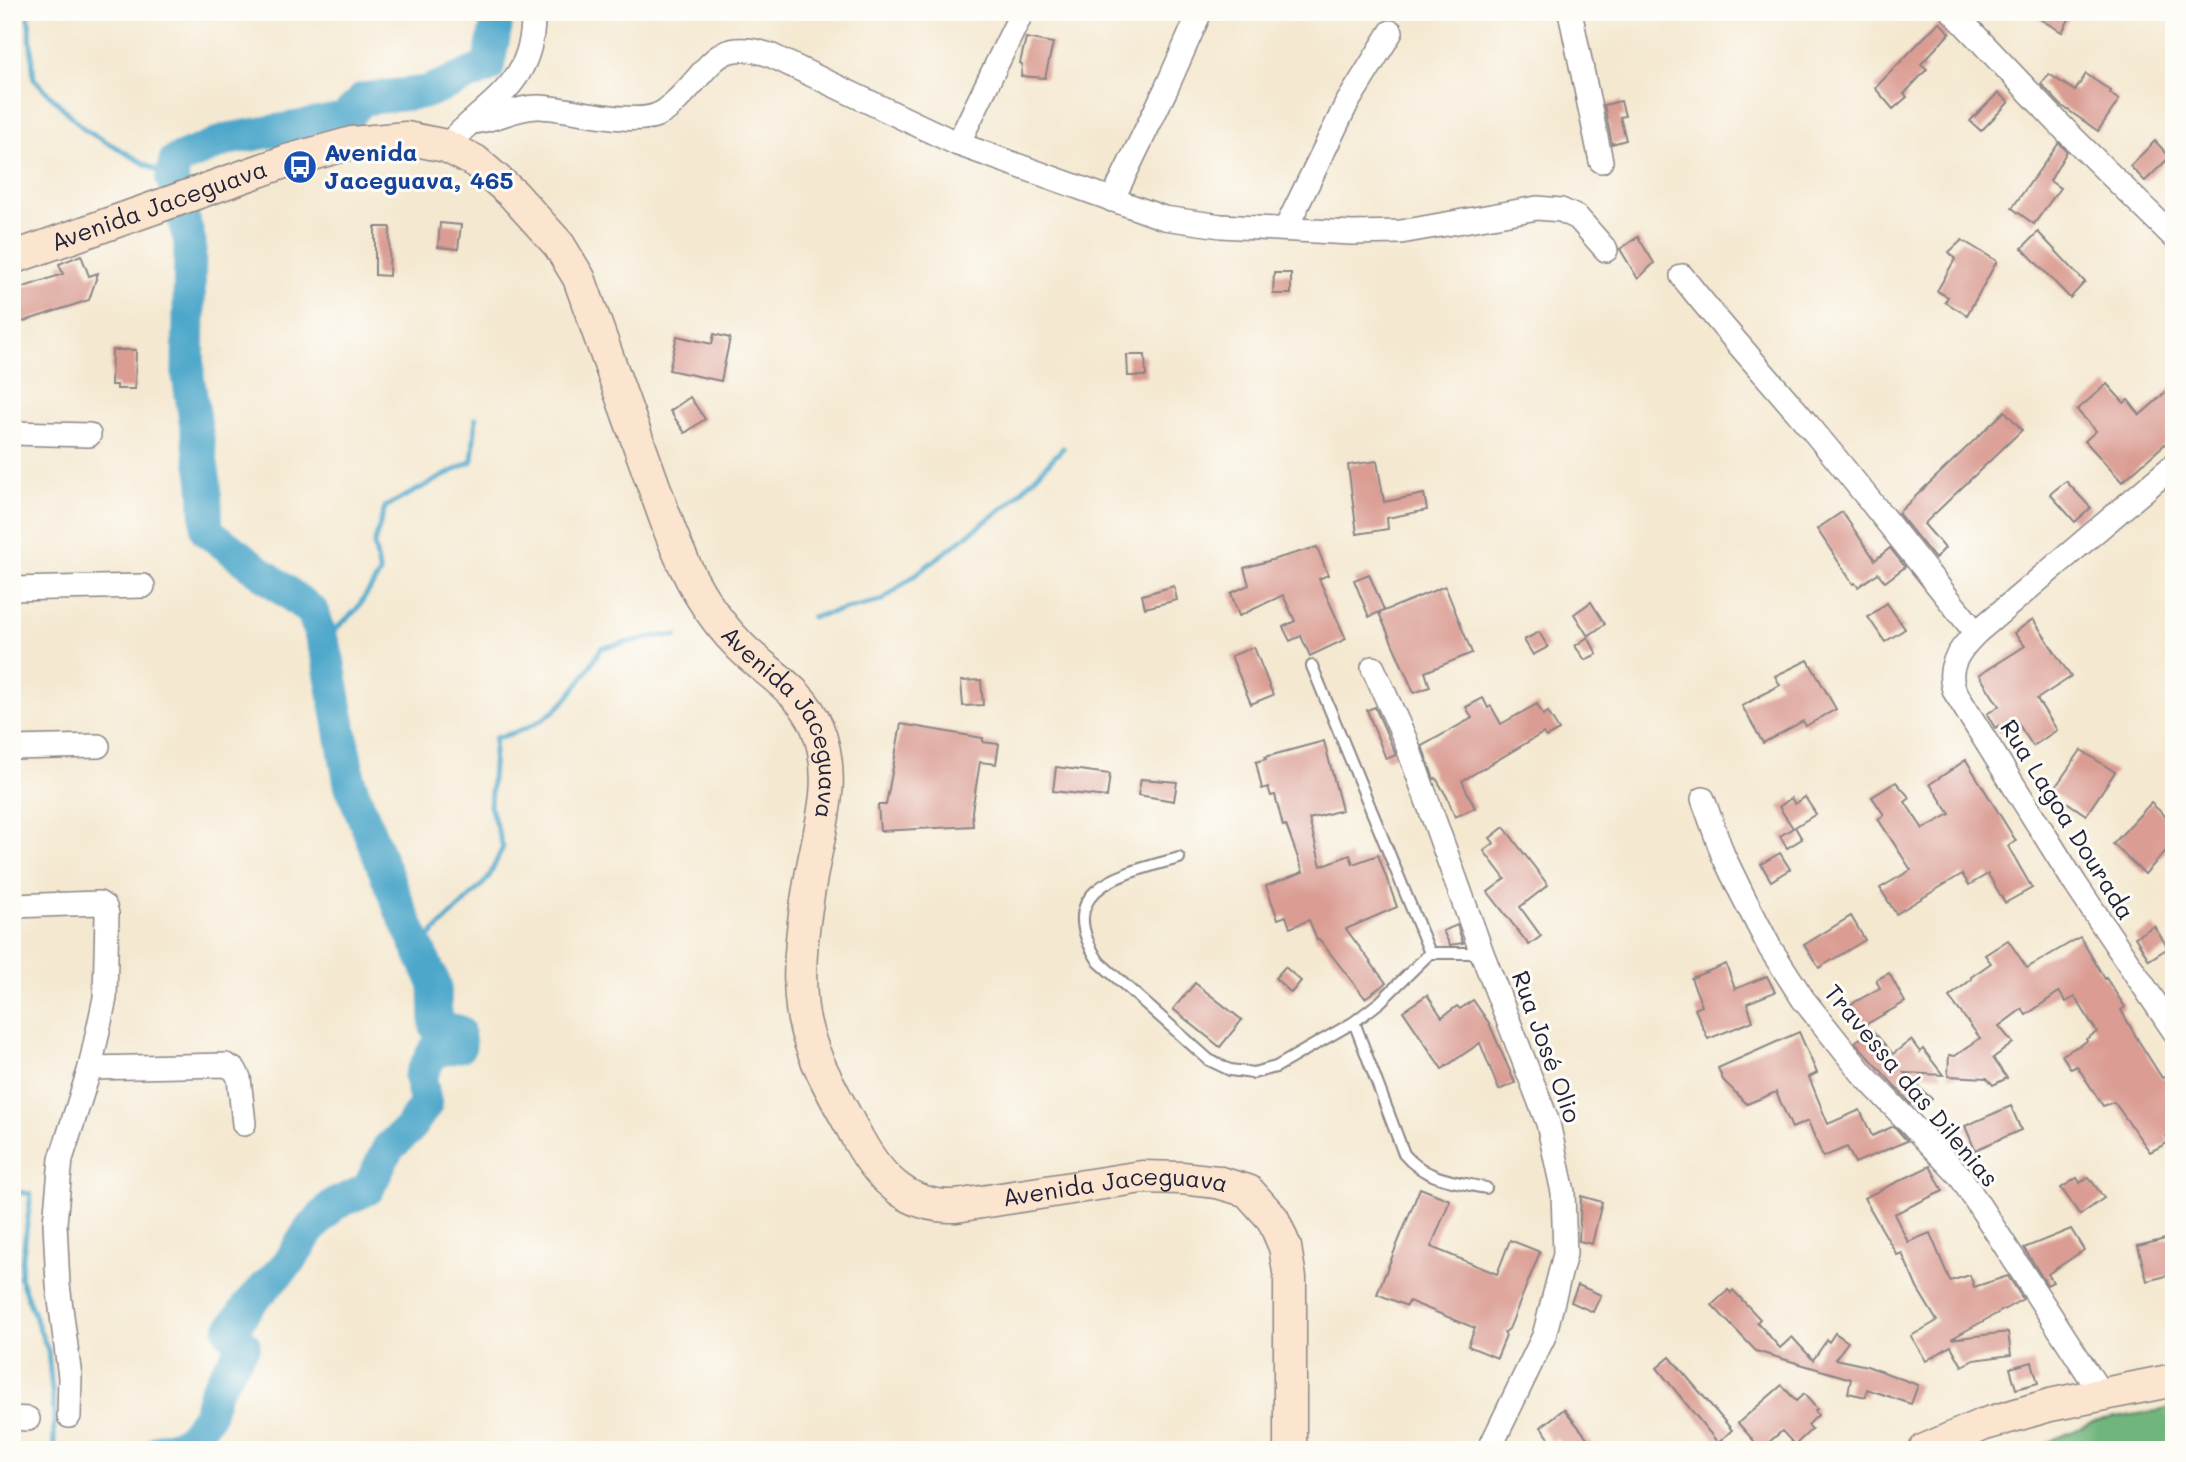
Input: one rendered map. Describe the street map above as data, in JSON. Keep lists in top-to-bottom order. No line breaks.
{"streets":{"main road":["Avenida Jaceguava"],"street":["Rua Lagoa Dourada","Rua José Olio","Travessa das Dilenias"]},"places":{"bus stop":["Avenida Jaceguava, 465"]}}
